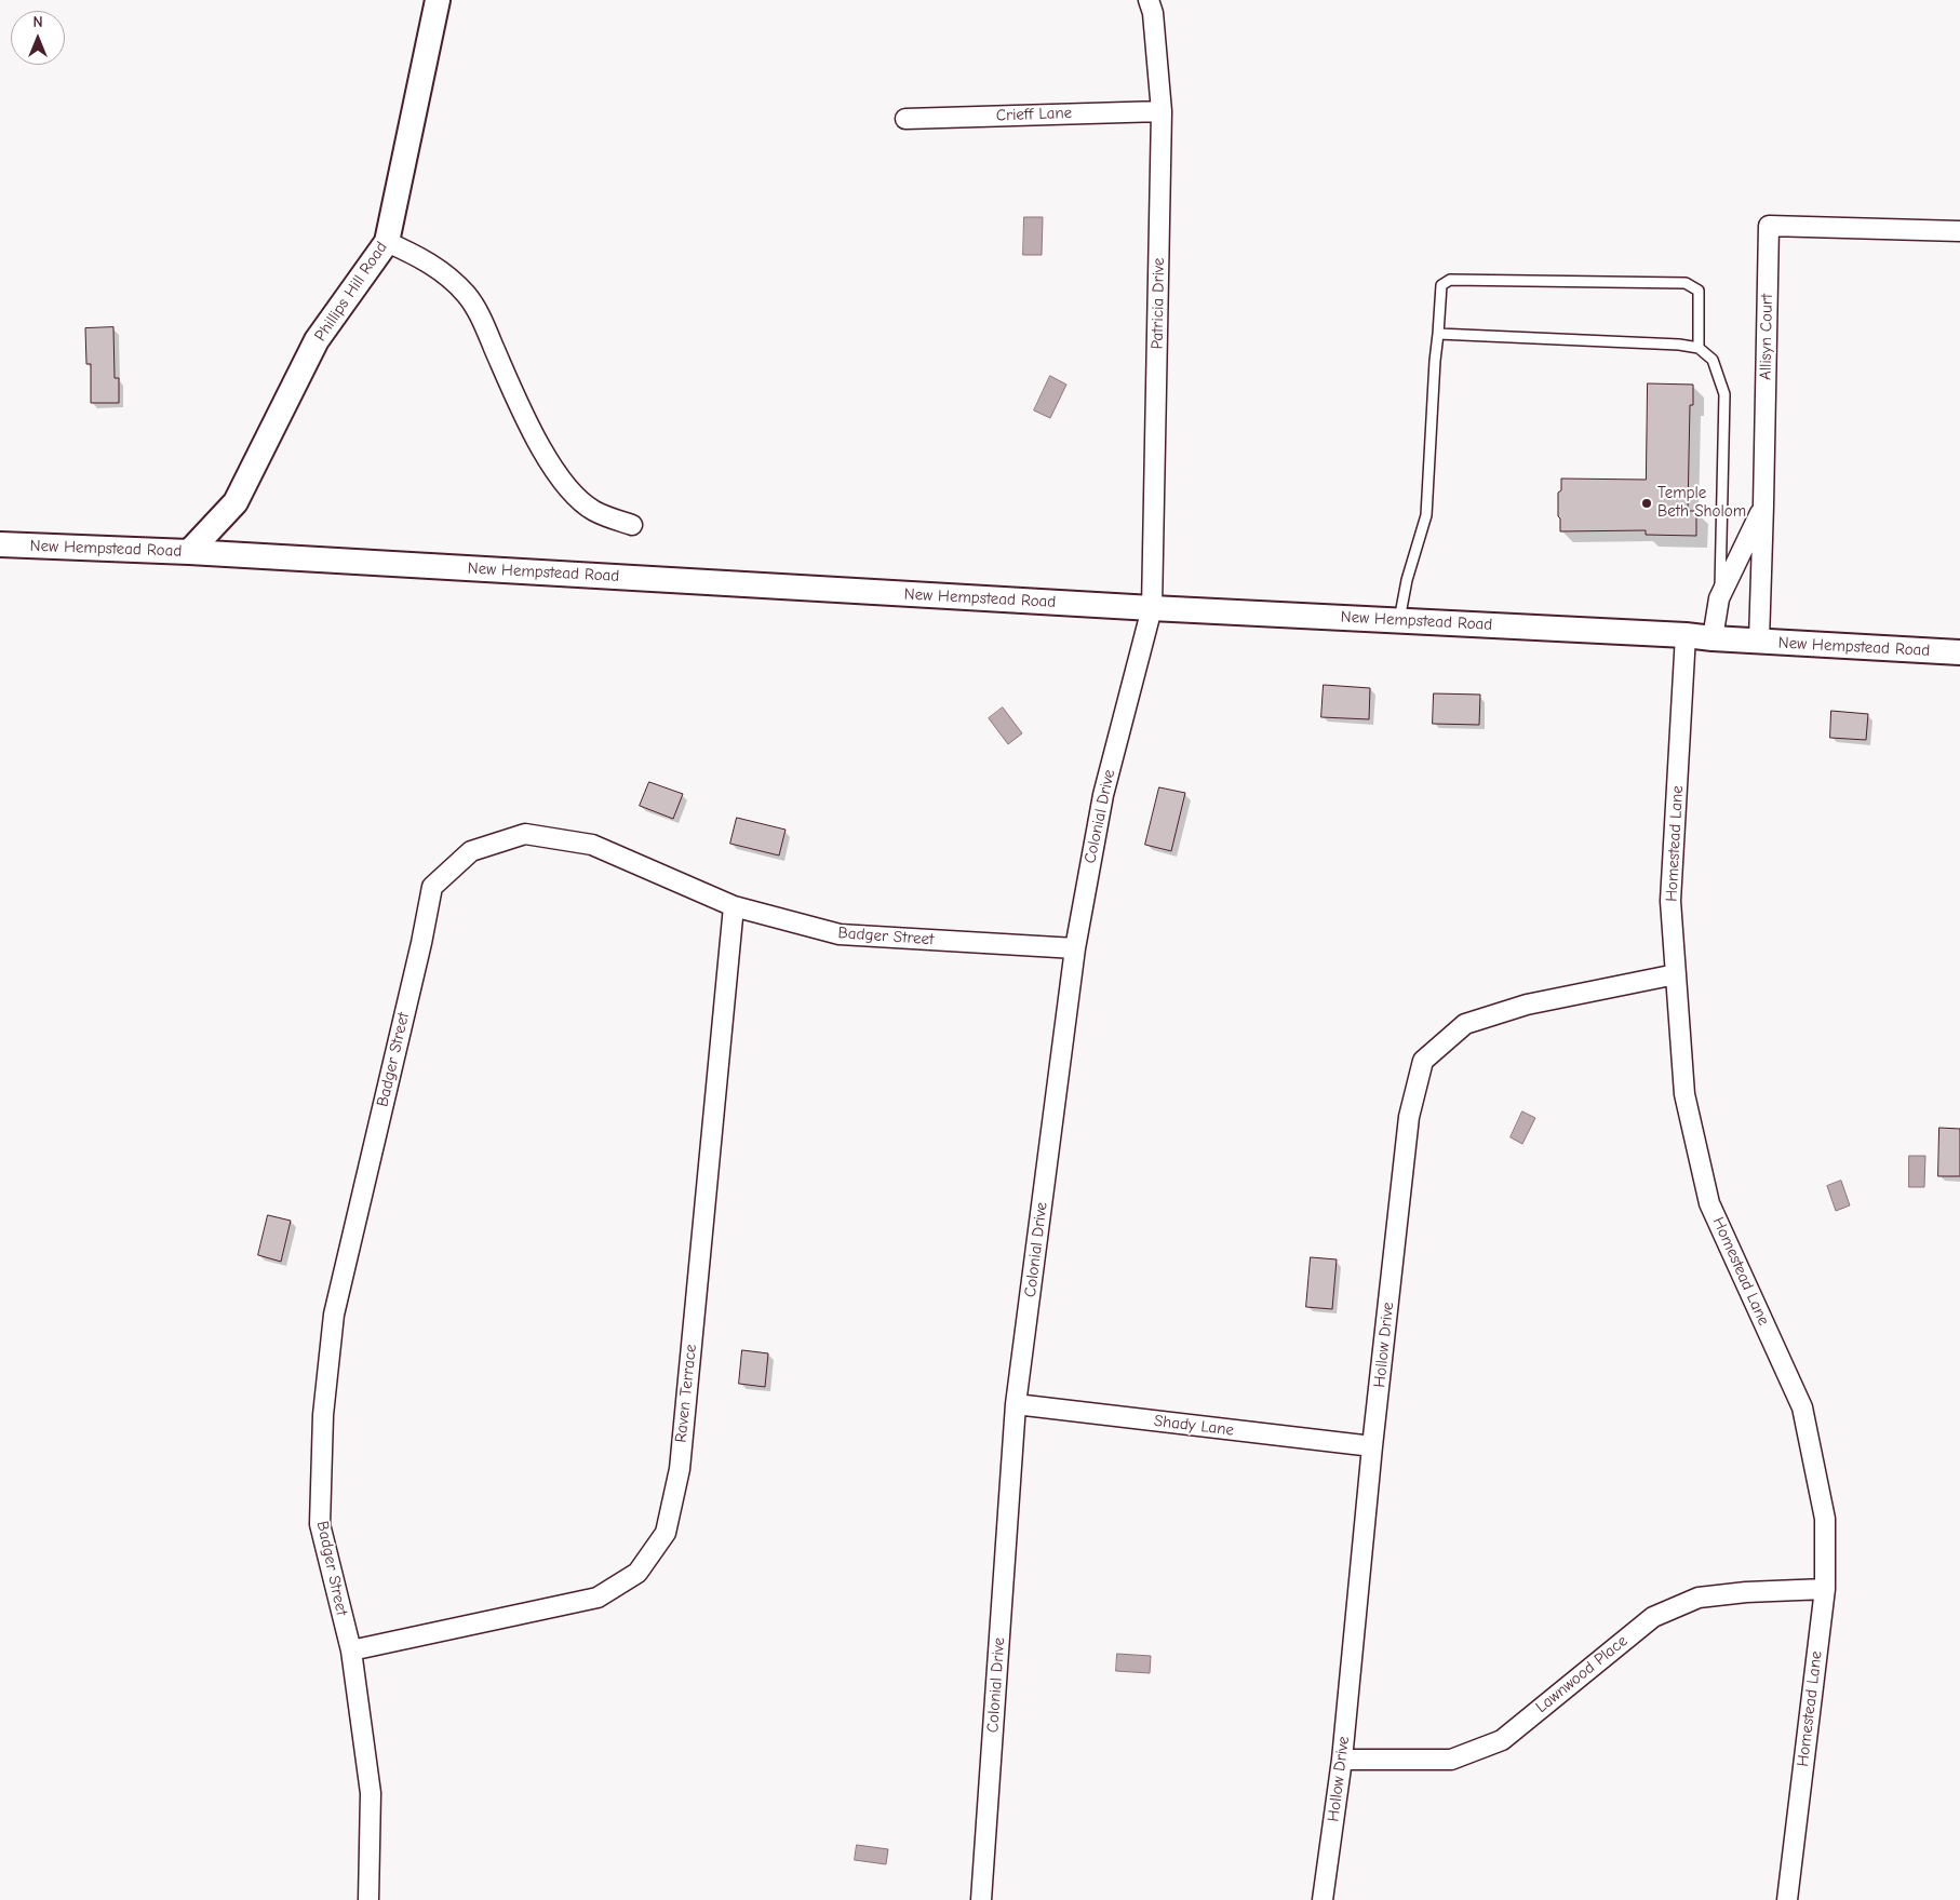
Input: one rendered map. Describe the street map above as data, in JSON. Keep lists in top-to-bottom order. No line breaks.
{"streets":{"street":["Crieff Lane","Phillips Hill Road","Patricia Drive","Allisyn Court","New Hempstead Road","Colonial Drive","Homestead Lane","Badger Street","Hollow Drive","Raven Terrace","Shady Lane","Lawnwood Place"]},"crossings":[["Crieff Lane","Patricia Drive"],["Phillips Hill Road","New Hempstead Road"],["Patricia Drive","New Hempstead Road"],["Patricia Drive","Colonial Drive"],["Allisyn Court","New Hempstead Road"],["New Hempstead Road","Colonial Drive"],["New Hempstead Road","Homestead Lane"],["Colonial Drive","Badger Street"],["Colonial Drive","Shady Lane"],["Homestead Lane","Hollow Drive"],["Homestead Lane","Lawnwood Place"],["Badger Street","Raven Terrace"],["Hollow Drive","Shady Lane"],["Hollow Drive","Lawnwood Place"]],"places":["Temple Beth Sholom"],"north":"top"}
